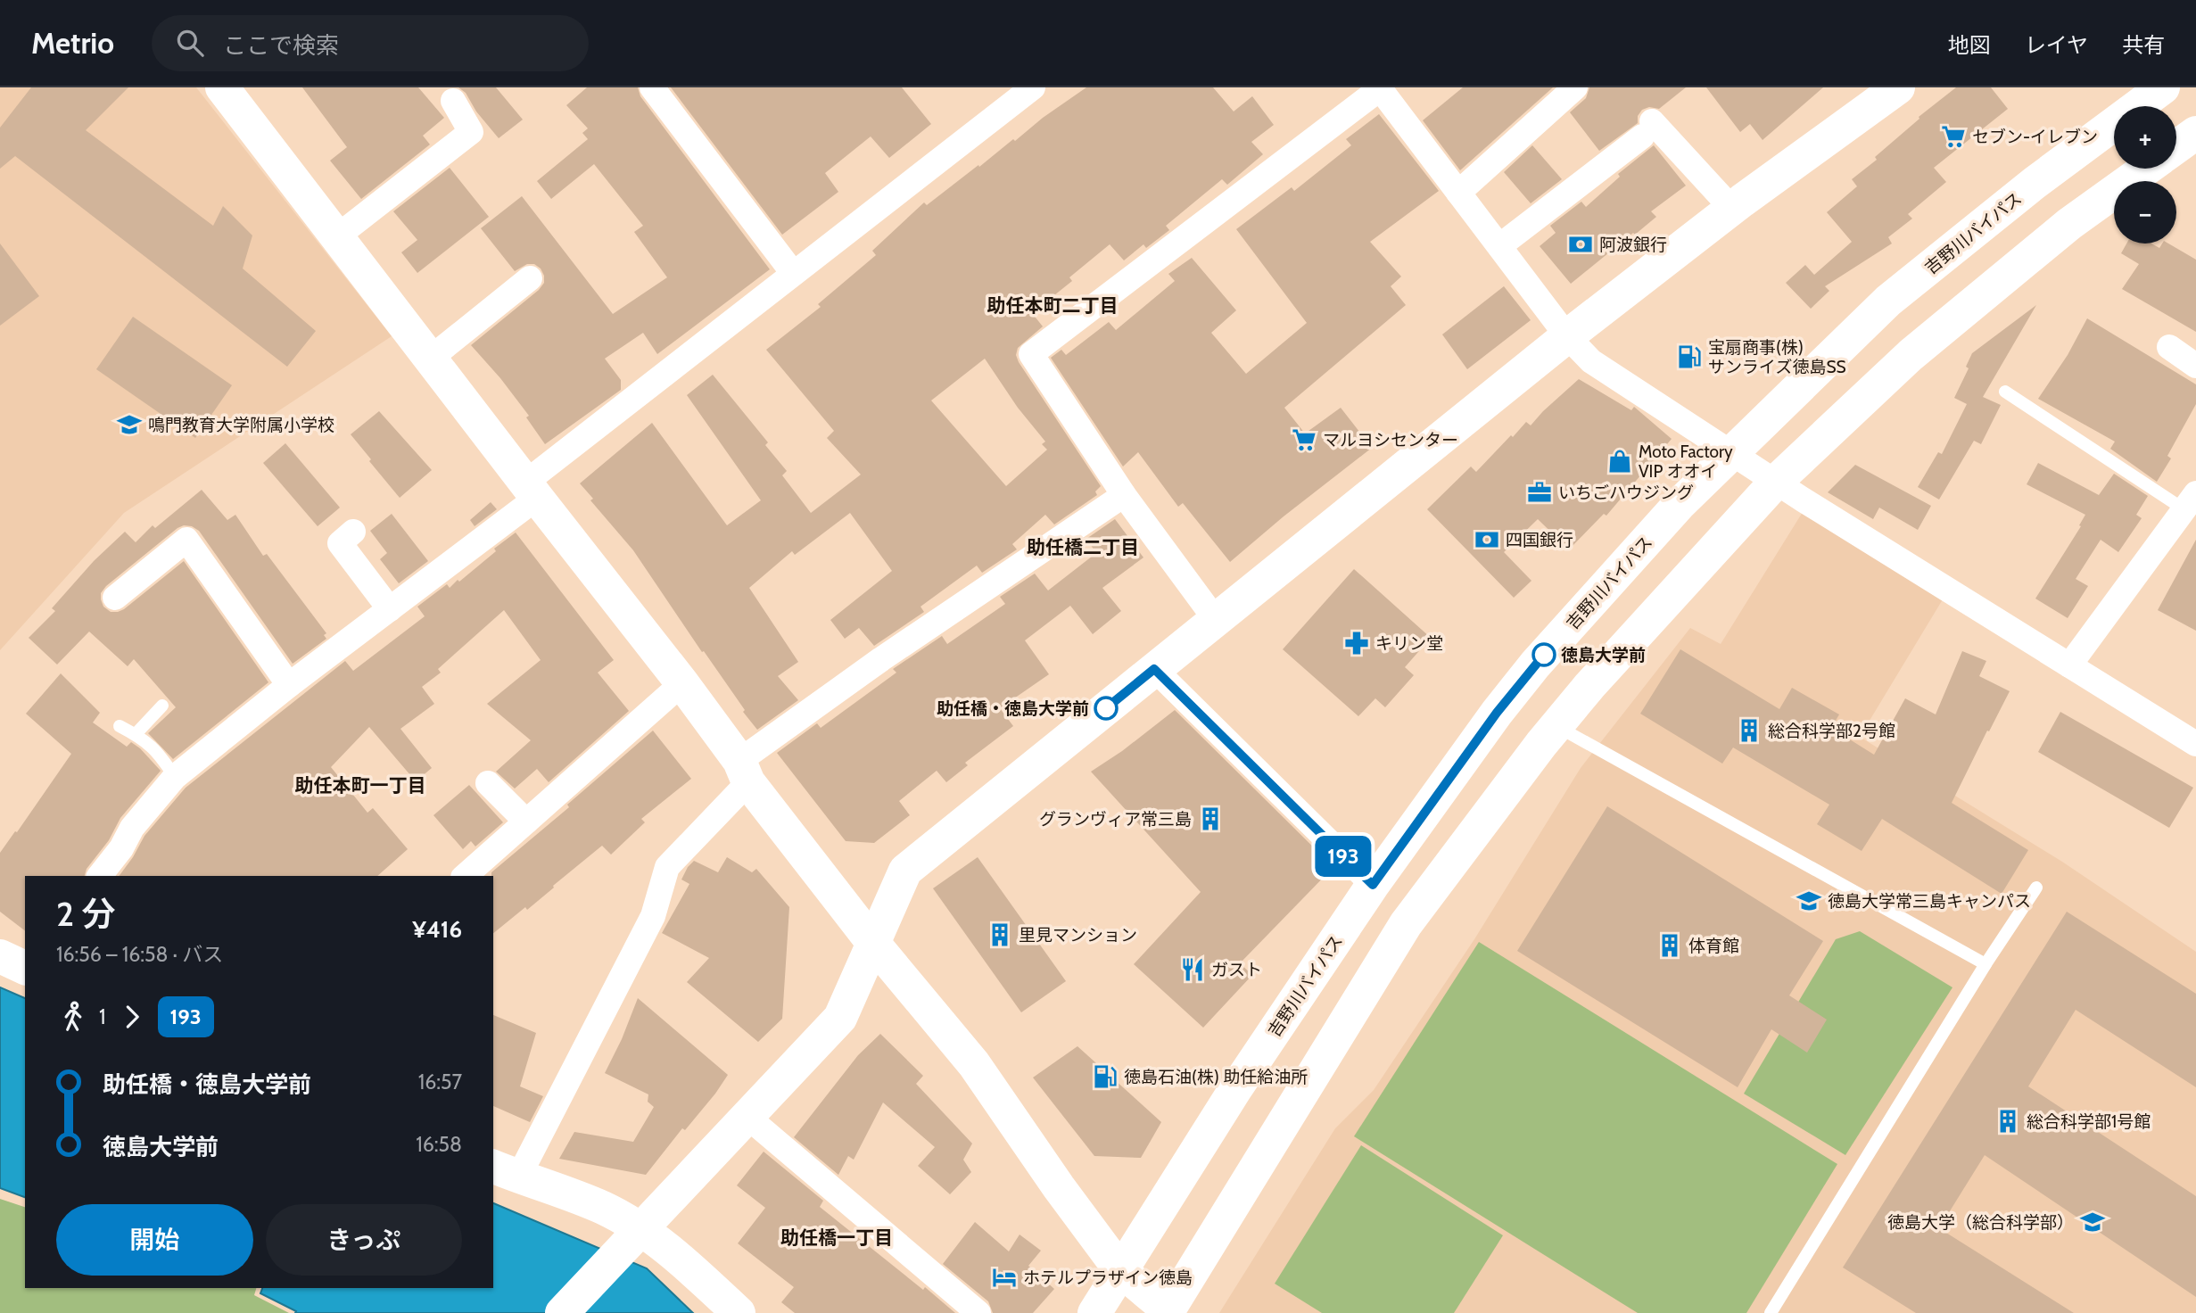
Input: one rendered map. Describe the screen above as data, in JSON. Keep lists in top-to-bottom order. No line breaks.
{"streets":{"main road":["吉野川バイパス"]},"districts":["助任本町二丁目","助任橋二丁目","助任本町一丁目","助任橋一丁目"],"places":{"supermarket":["セブン-イレブン","マルヨシセンター"],"bank":["阿波銀行","四国銀行"],"fuel station":["宝扇商事(株) サンライズ徳島SS","徳島石油(株) 助任給油所"],"school or university":["鳴門教育大学附属小学校","徳島大学常三島キャンパス","徳島大学（総合科学部）"],"shop":["Moto Factory VIP オオイ"],"office":["いちごハウジング"],"pharmacy":["キリン堂"],"other":["徳島大学前","助任橋・徳島大学前"],"building":["総合科学部2号館","グランヴィア常三島","里見マンション","体育館","総合科学部1号館"],"restaurant":["ガスト"],"hotel":["ホテルプラザイン徳島"]},"lines":["bus line 193"],"page":{"header":"Metrio","search":"ここで検索","nav":["地図","レイヤ","共有"],"on_map":"193","map_buttons":["+","−"],"heading":["2 分","16:56 – 16:58 · バス","¥416"],"legs":["1","193"],"list":[{"name":"助任橋・徳島大学前","value":"16:57"},{"name":"徳島大学前","value":"16:58"}],"buttons":["開始","きっぷ"]}}
